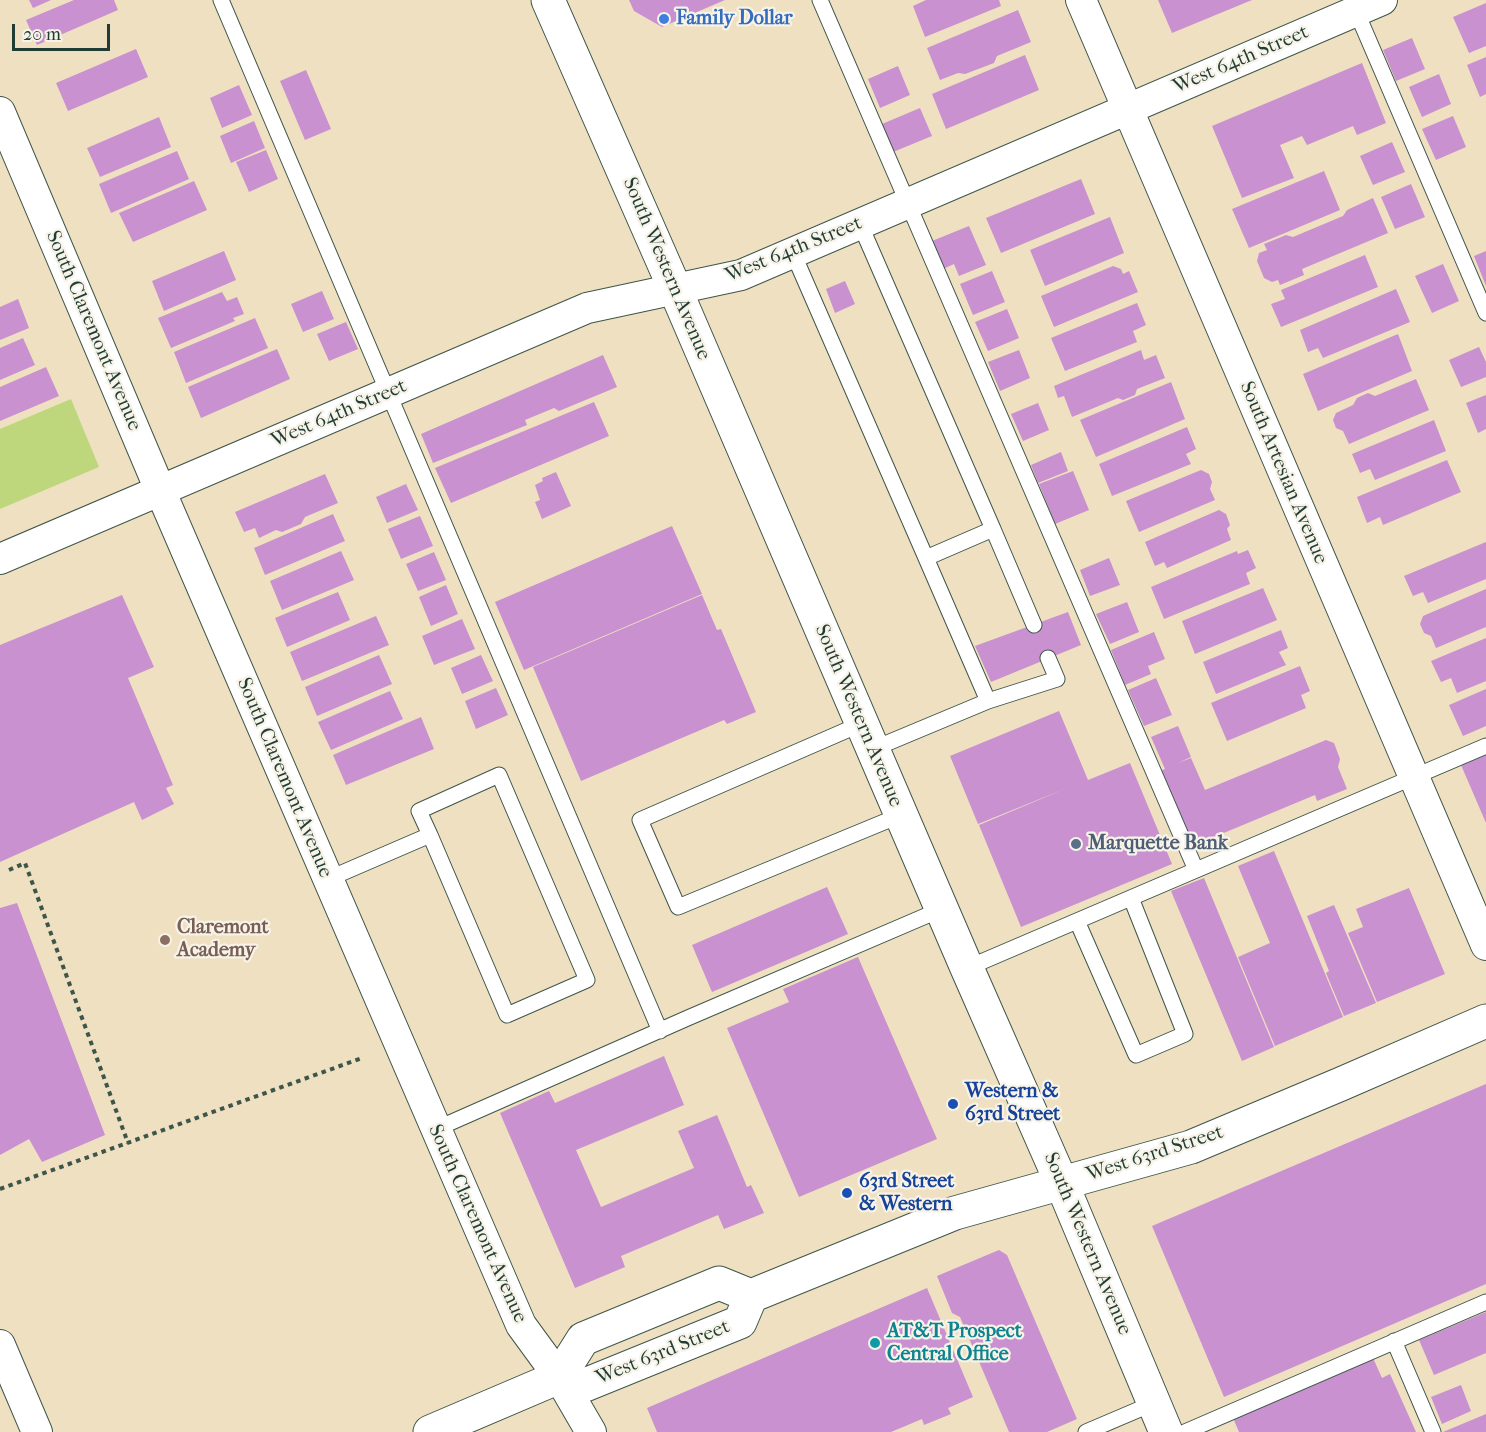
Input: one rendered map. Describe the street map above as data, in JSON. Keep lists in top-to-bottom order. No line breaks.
{"streets":{"main road":["South Western Avenue","West 63rd Street"],"street":["West 64th Street","South Claremont Avenue","South Artesian Avenue"]},"crossings":[["West 64th Street","South Western Avenue"],["West 64th Street","South Claremont Avenue"],["West 64th Street","South Artesian Avenue"],["South Western Avenue","West 63rd Street"],["South Claremont Avenue","West 63rd Street"]],"places":["Family Dollar","Marquette Bank","Claremont Academy","Western & 63rd Street","63rd Street & Western","AT&T Prospect Central Office"],"scale_bar":"20 m"}
